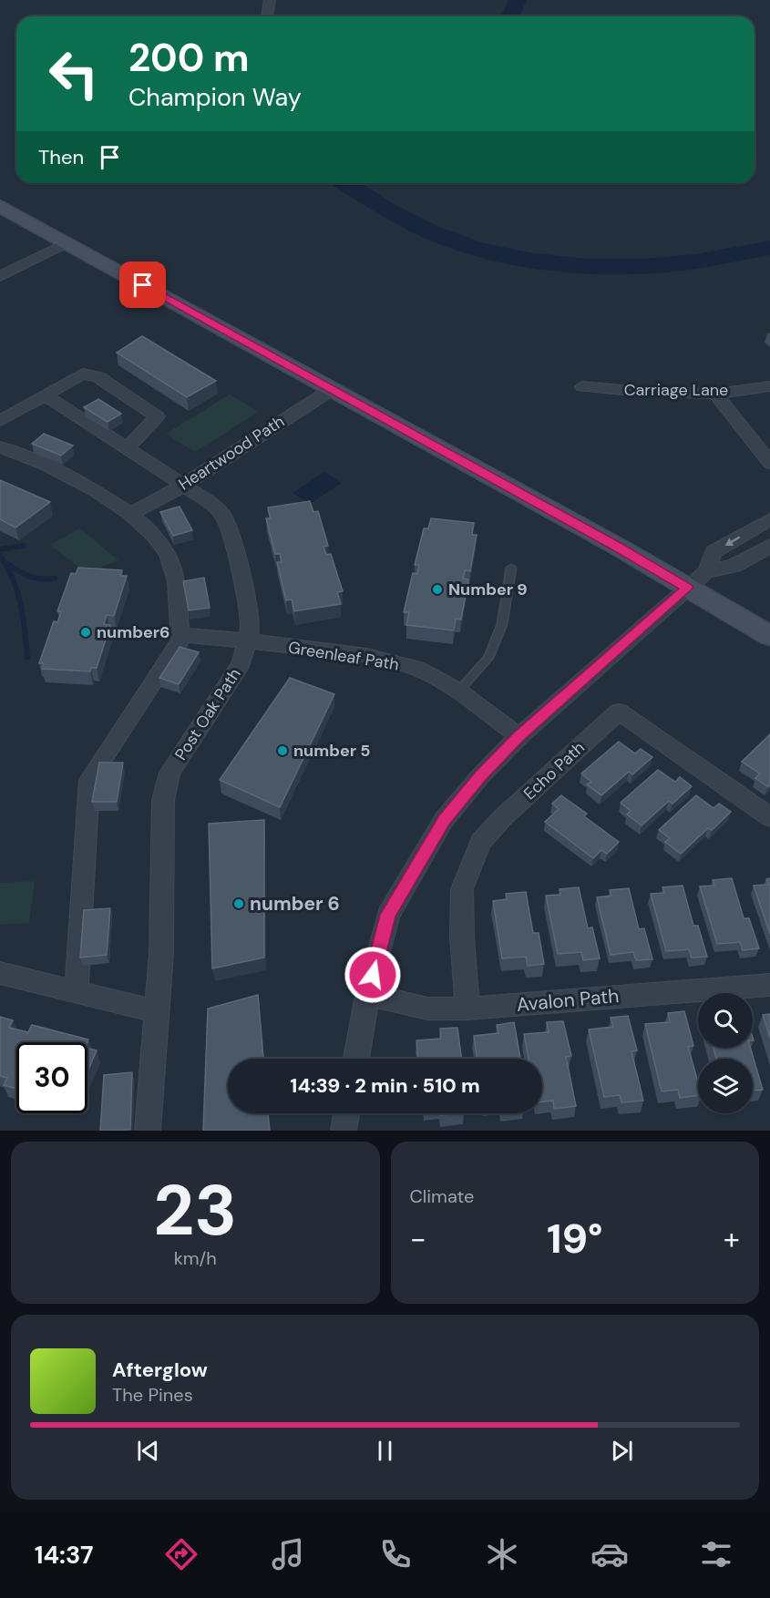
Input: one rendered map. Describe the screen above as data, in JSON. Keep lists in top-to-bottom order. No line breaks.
{"streets":{"street":["Carriage Lane","Heartwood Path","Greenleaf Path","Post Oak Path","Echo Path","Avalon Path"]},"crossings":[["Heartwood Path","Post Oak Path"],["Greenleaf Path","Post Oak Path"],["Echo Path","Avalon Path"]],"places":["Number 9","number6","number 5","number 6"],"page":{"turn":["200 m","Champion Way"],"then":"Then","limit":"30","trip":"14:39 · 2 min · 510 m","tile":[["23","km/h"],"Climate"],"heat":["−","19°","+"],"song":["Afterglow","The Pines"],"tabs":"14:37"}}
